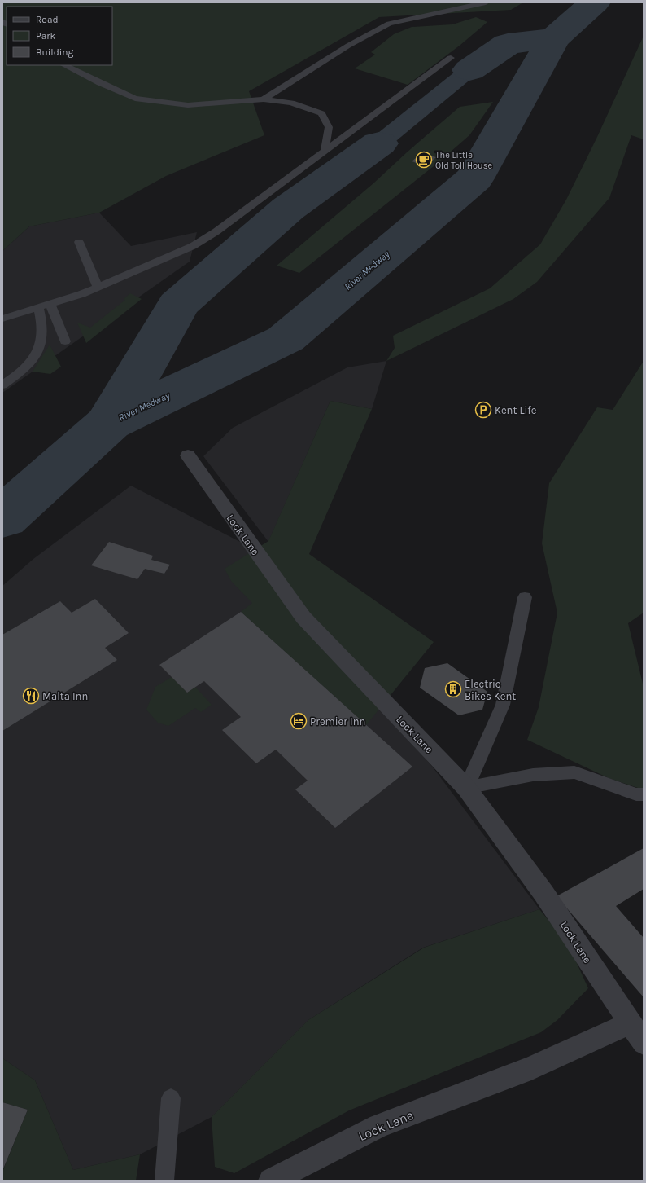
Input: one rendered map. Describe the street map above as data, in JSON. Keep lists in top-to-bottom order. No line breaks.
{"streets":{"street":["Lock Lane"]},"water":["River Medway"],"places":{"cafe":["The Little Old Toll House"],"parking":["Kent Life"],"building":["Electric Bikes Kent"],"restaurant":["Malta Inn"],"hotel":["Premier Inn"]},"legend":["Road","Park","Building"]}
